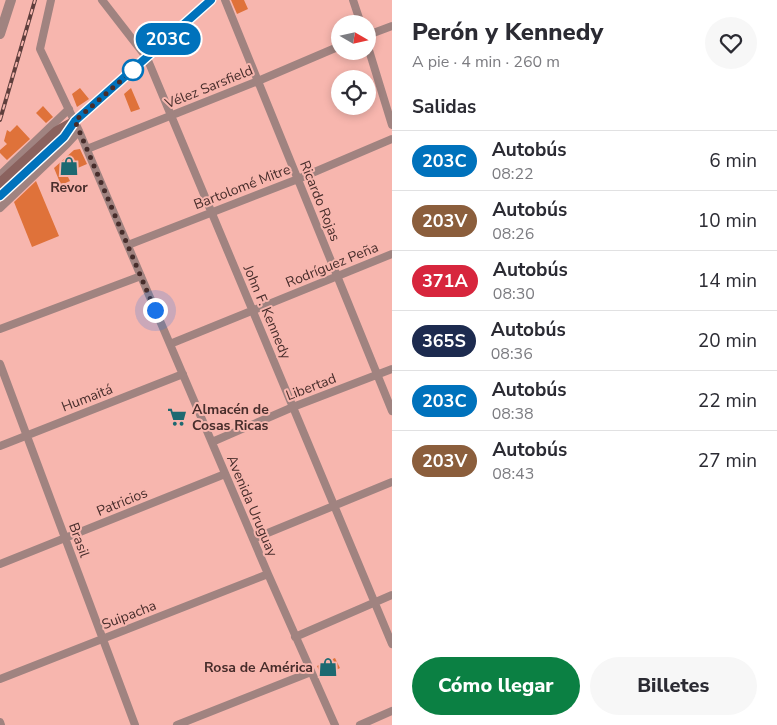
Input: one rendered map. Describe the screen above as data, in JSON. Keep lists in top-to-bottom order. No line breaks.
{"streets":{"street":["Vélez Sarsfield","Bartolomé Mitre","Ricardo Rojas","Rodríguez Peña","John F. Kennedy","Libertad","Humaitá","Patricios","Avenida Uruguay","Brasil","Suipacha"]},"crossings":[["Vélez Sarsfield","Ricardo Rojas"],["Vélez Sarsfield","John F. Kennedy"],["Vélez Sarsfield","Avenida Uruguay"],["Bartolomé Mitre","Ricardo Rojas"],["Bartolomé Mitre","John F. Kennedy"],["Bartolomé Mitre","Avenida Uruguay"],["Ricardo Rojas","Rodríguez Peña"],["Ricardo Rojas","Libertad"],["Rodríguez Peña","John F. Kennedy"],["Rodríguez Peña","Avenida Uruguay"],["John F. Kennedy","Libertad"],["Libertad","Avenida Uruguay"],["Humaitá","Avenida Uruguay"],["Humaitá","Brasil"],["Patricios","Avenida Uruguay"],["Patricios","Brasil"],["Avenida Uruguay","Suipacha"],["Brasil","Suipacha"]],"places":{"shop":["Revor","Rosa de América"],"supermarket":["Almacén de Cosas Ricas"]},"lines":["bus line 203C"],"north":"right","page":{"on_map":"203C","heading":[["Perón y Kennedy","A pie · 4 min · 260 m"],"Salidas"],"list":[{"mark":"203C","name":"Autobús","note":"08:22","value":"6 min"},{"mark":"203V","name":"Autobús","note":"08:26","value":"10 min"},{"mark":"371A","name":"Autobús","note":"08:30","value":"14 min"},{"mark":"365S","name":"Autobús","note":"08:36","value":"20 min"},{"mark":"203C","name":"Autobús","note":"08:38","value":"22 min"},{"mark":"203V","name":"Autobús","note":"08:43","value":"27 min"}],"buttons":["Cómo llegar","Billetes"]}}
